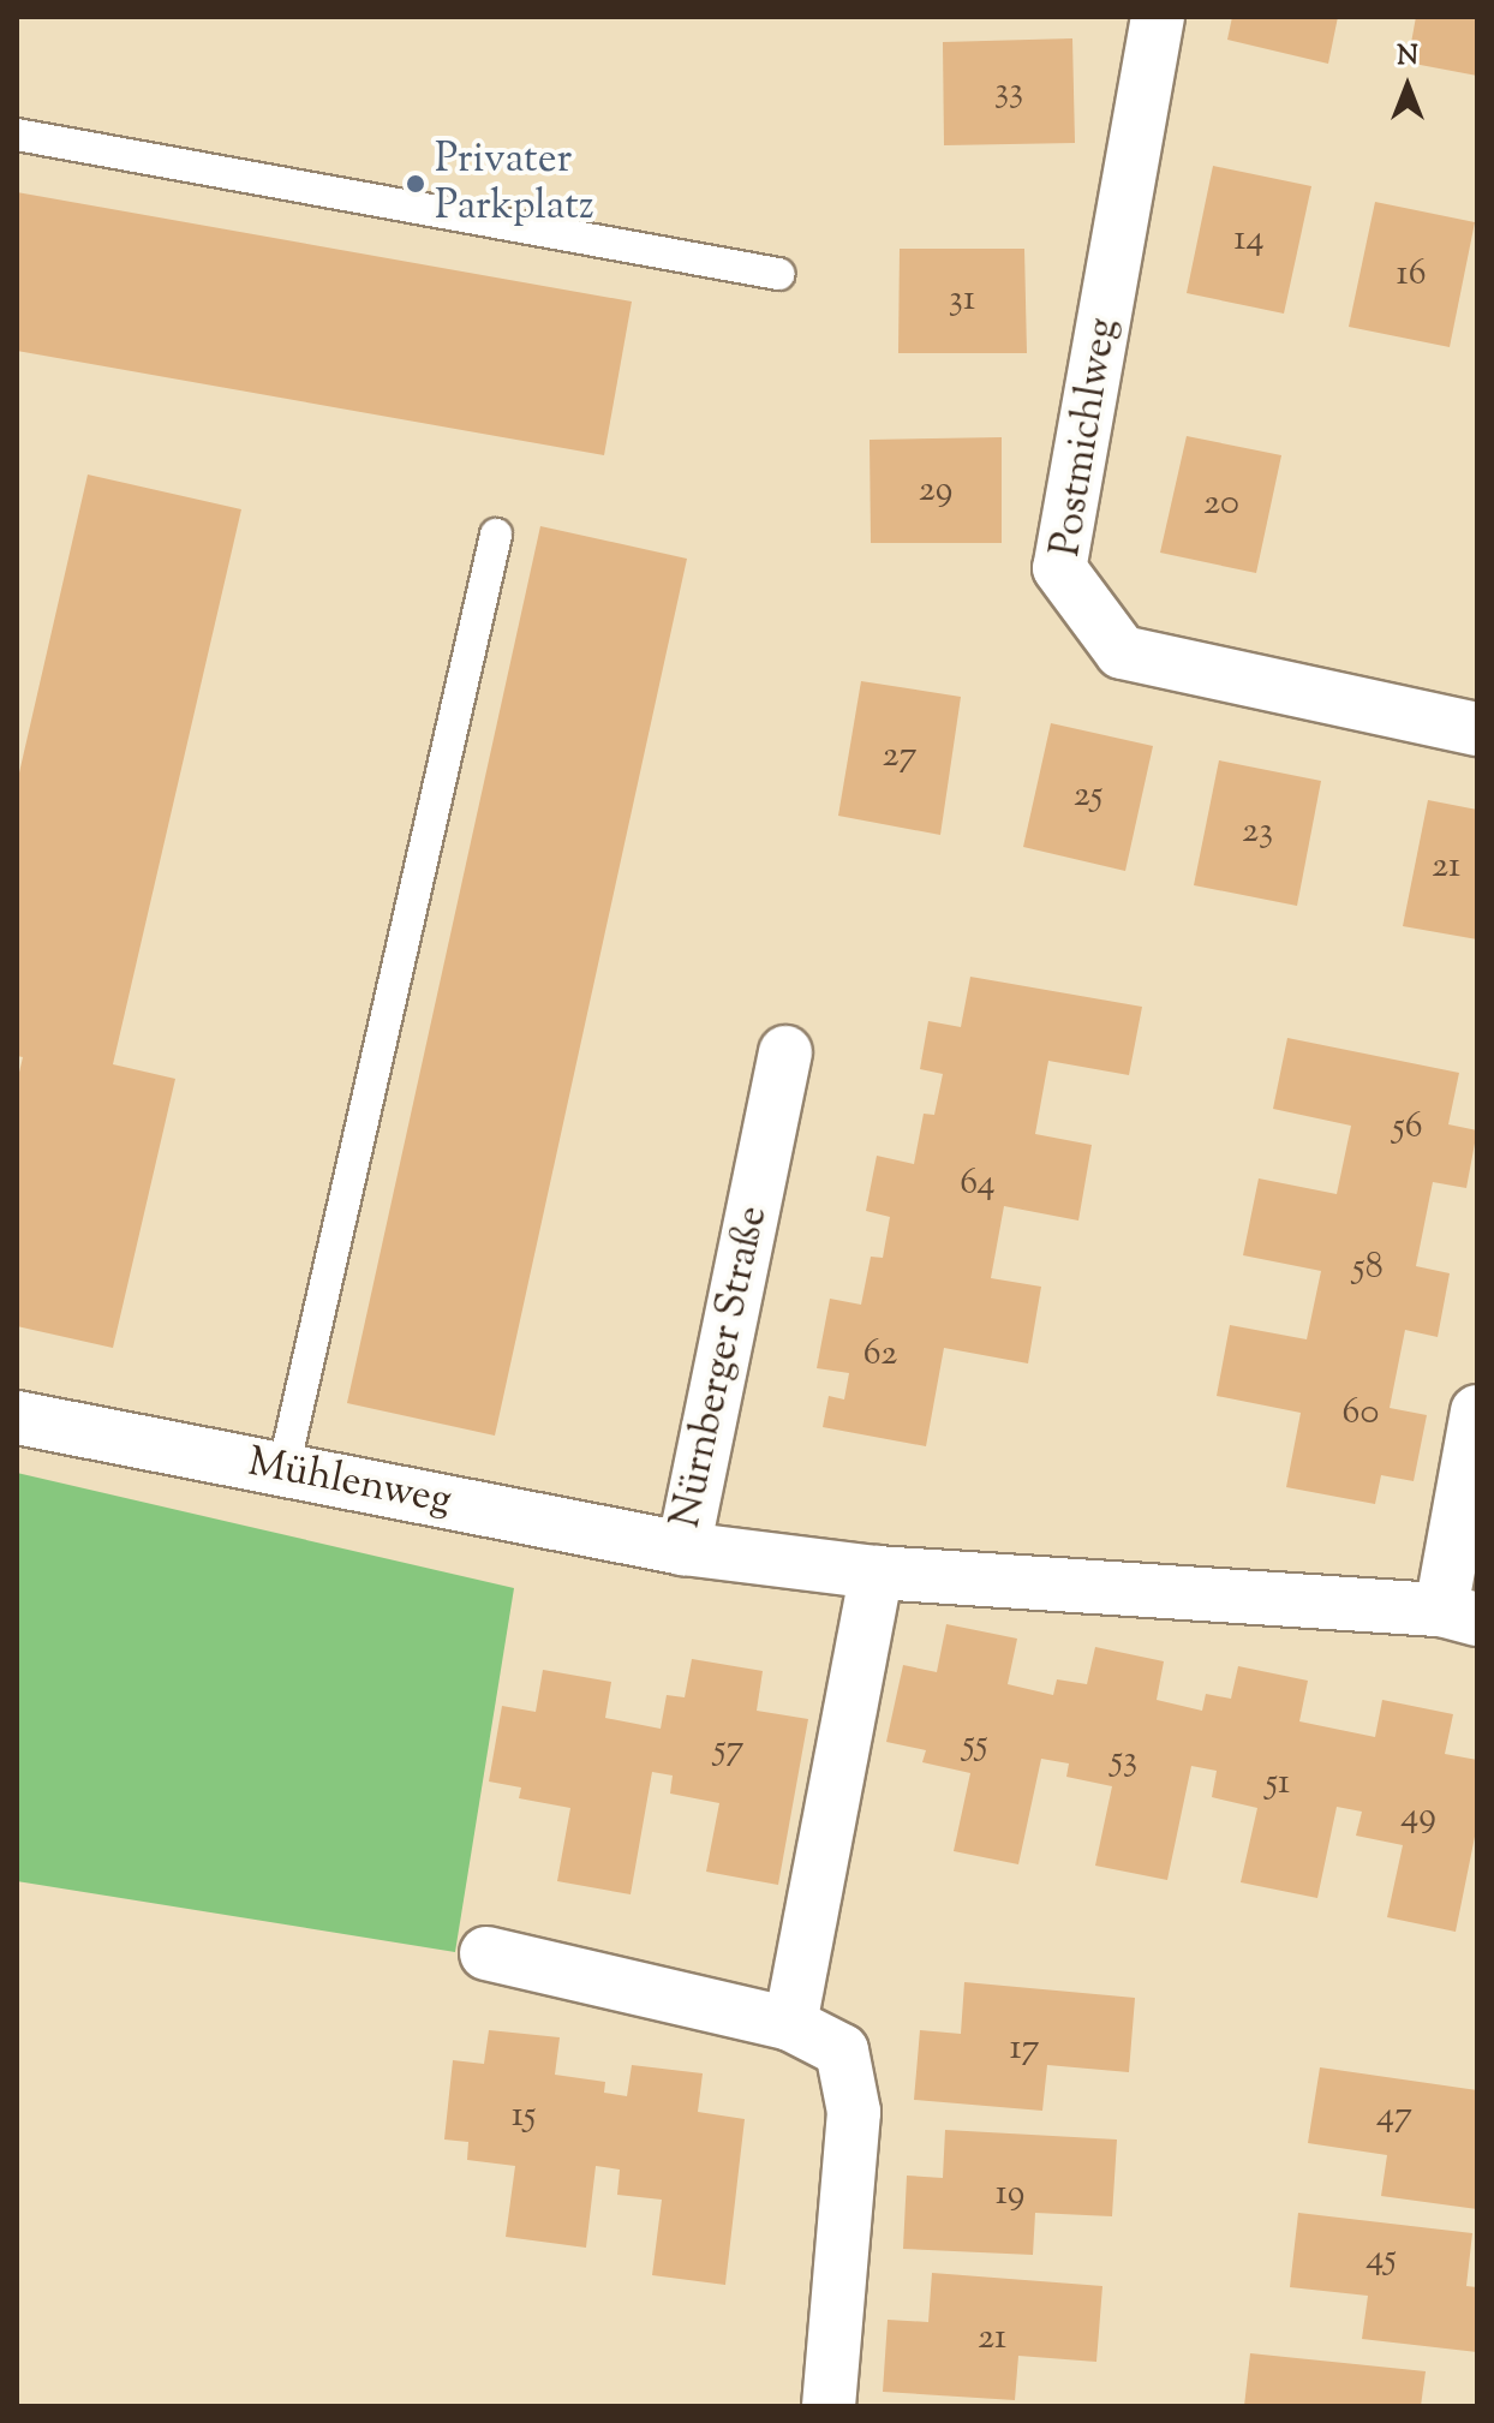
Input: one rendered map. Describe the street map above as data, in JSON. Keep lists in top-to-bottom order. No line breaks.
{"streets":{"street":["Postmichlweg","Nürnberger Straße","Mühlenweg"]},"crossings":[["Nürnberger Straße","Mühlenweg"]],"places":["Privater Parkplatz"],"house_numbers":["33","14","16","31","29","20","27","25","23","21","56","64","58","62","60","55","57","53","51","49","17","15","47","19","45","21"],"north":"top"}
